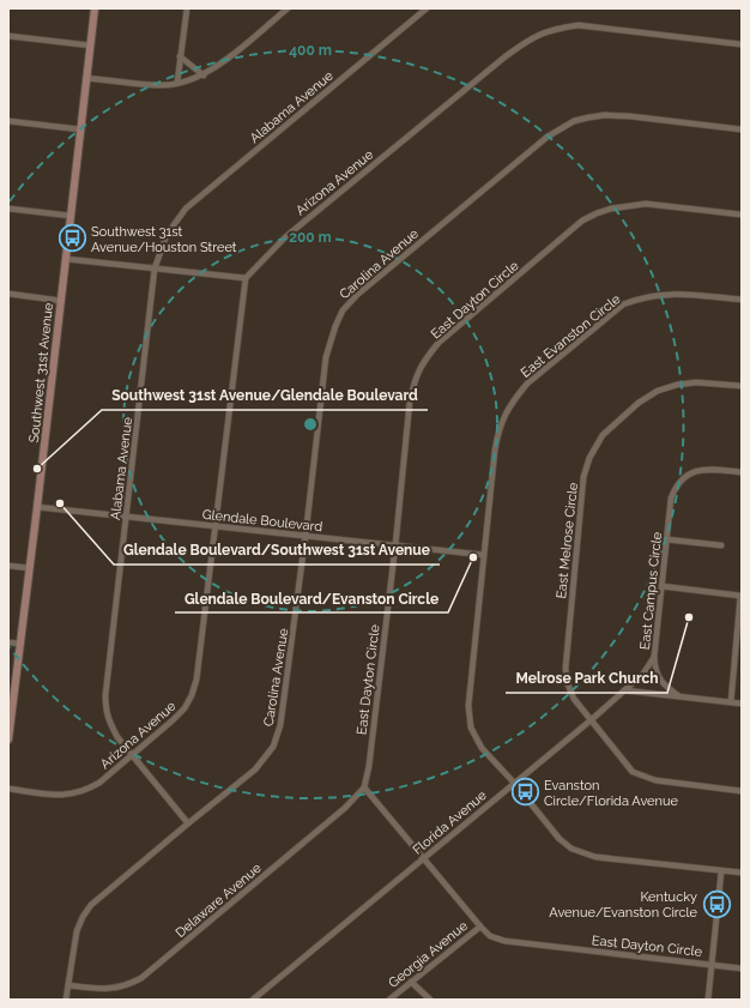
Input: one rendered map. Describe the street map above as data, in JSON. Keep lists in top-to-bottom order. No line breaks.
{"streets":{"main road":["Southwest 31st Avenue"],"street":["Alabama Avenue","Arizona Avenue","Carolina Avenue","East Dayton Circle","East Evanston Circle","Glendale Boulevard","East Melrose Circle","East Campus Circle","Florida Avenue","Delaware Avenue","Georgia Avenue"]},"crossings":[["Alabama Avenue","Arizona Avenue"],["Alabama Avenue","Carolina Avenue"],["Alabama Avenue","Glendale Boulevard"],["Arizona Avenue","Glendale Boulevard"],["Carolina Avenue","Glendale Boulevard"],["Carolina Avenue","Delaware Avenue"],["East Dayton Circle","Glendale Boulevard"],["East Dayton Circle","Florida Avenue"],["East Dayton Circle","Delaware Avenue"],["East Dayton Circle","Georgia Avenue"],["East Evanston Circle","Glendale Boulevard"],["East Evanston Circle","Florida Avenue"],["Southwest 31st Avenue","Glendale Boulevard"],["East Melrose Circle","Florida Avenue"],["East Campus Circle","Florida Avenue"]],"places":{"bus stop":["Southwest 31st Avenue/Houston Street","Evanston Circle/Florida Avenue","Kentucky Avenue/Evanston Circle"],"other":["Southwest 31st Avenue/Glendale Boulevard","Glendale Boulevard/Southwest 31st Avenue","Glendale Boulevard/Evanston Circle","Melrose Park Church"]},"rings":["400 m","200 m"]}
